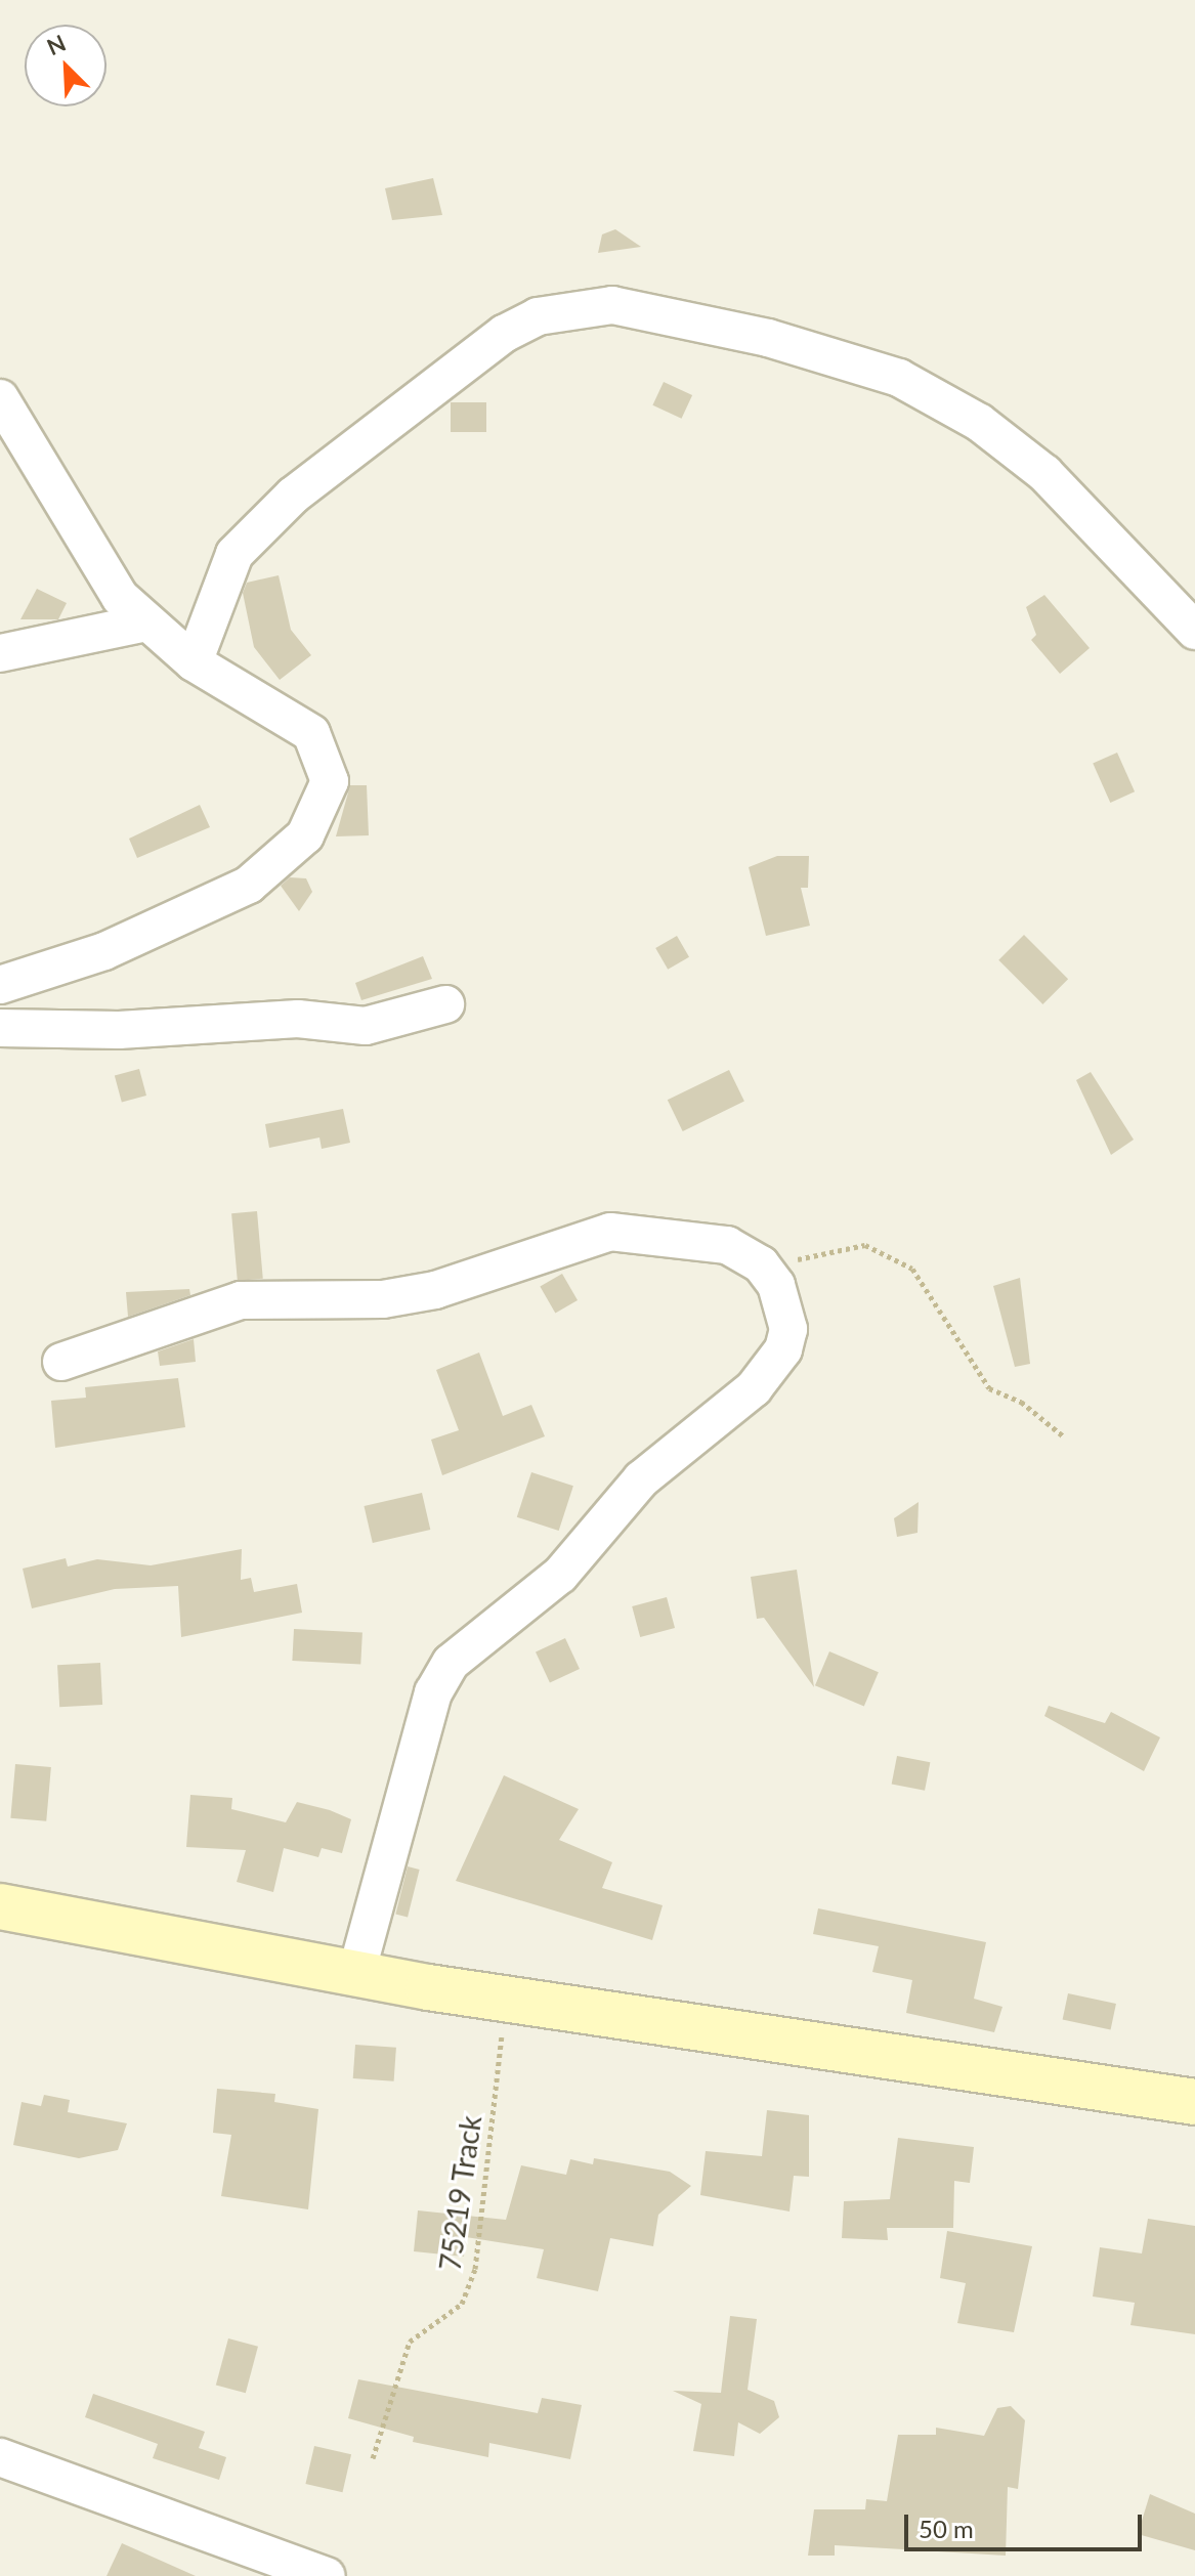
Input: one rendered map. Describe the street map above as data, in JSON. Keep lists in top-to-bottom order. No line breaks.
{"streets":{"path":["75219 Track"]},"scale_bar":"50 m","north":"top left"}
